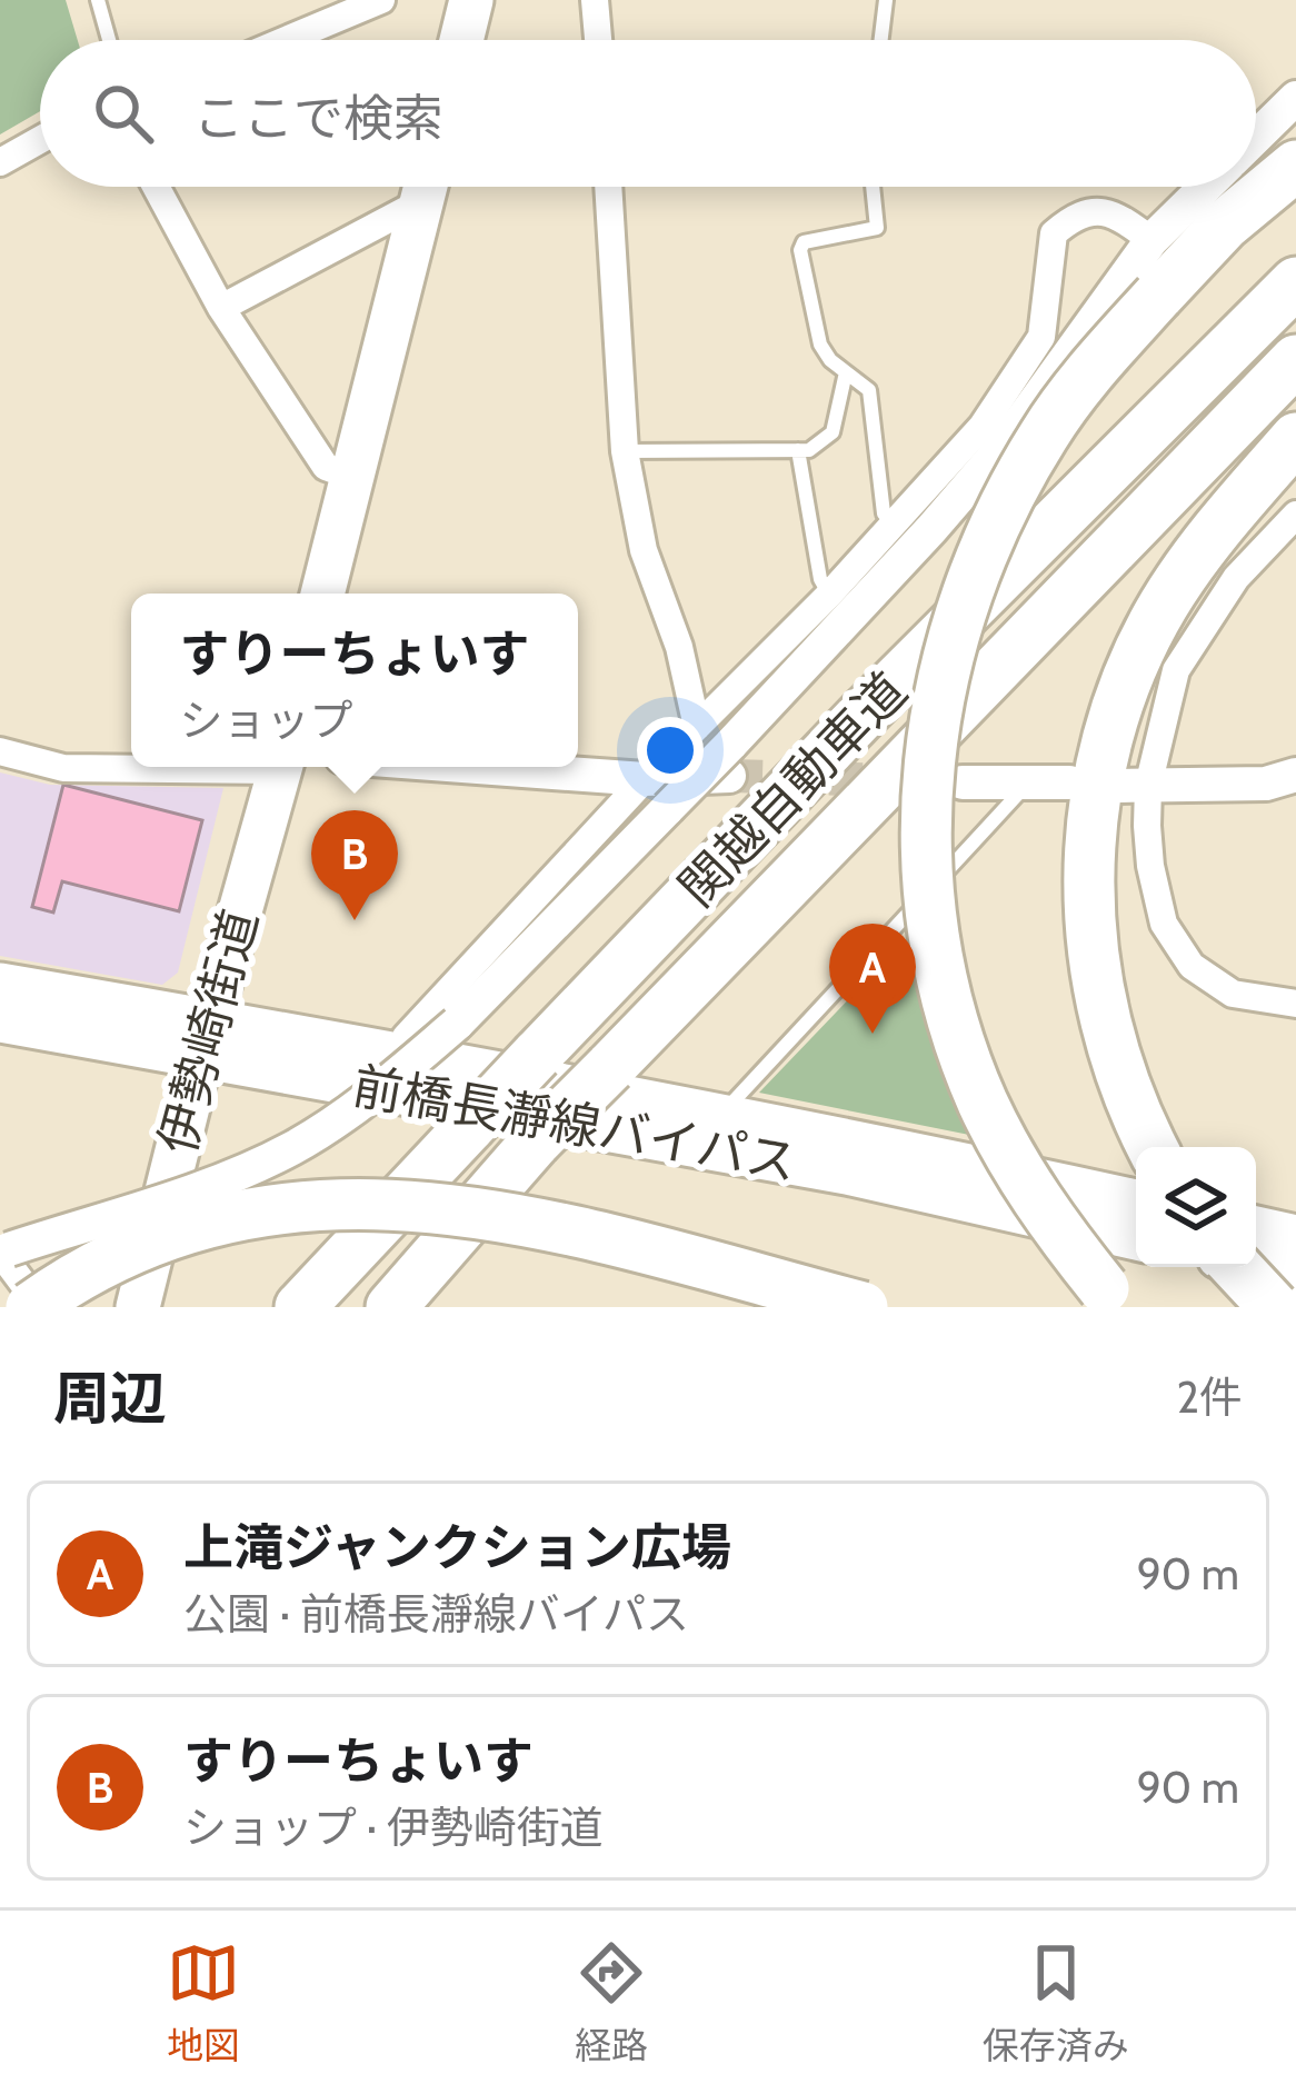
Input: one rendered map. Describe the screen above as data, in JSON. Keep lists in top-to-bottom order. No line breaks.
{"streets":{"highway":["関越自動車道"],"main road":["伊勢崎街道","前橋長瀞線バイパス"]},"crossings":[["伊勢崎街道","前橋長瀞線バイパス"]],"page":{"search":"ここで検索","popup":["すりーちょいす","ショップ"],"pins":["B","A"],"heading":["周辺","2件"],"list":[{"mark":"A","name":"上滝ジャンクション広場","note":"公園 · 前橋長瀞線バイパス","value":"90 m"},{"mark":"B","name":"すりーちょいす","note":"ショップ · 伊勢崎街道","value":"90 m"}],"nav":["地図","経路","保存済み"]}}
